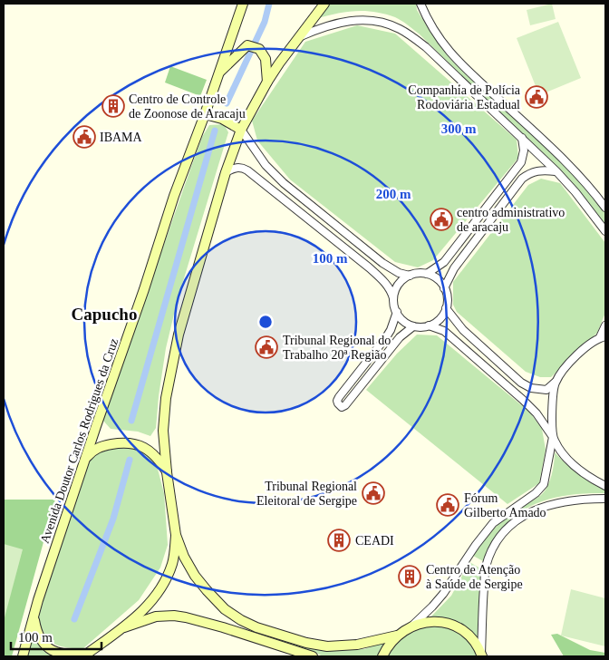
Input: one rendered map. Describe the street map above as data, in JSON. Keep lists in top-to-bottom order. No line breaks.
{"streets":{"main road":["Avenida Doutor Carlos Rodrigues da Cruz"]},"districts":["Capucho"],"places":{"public building":["Companhia de Polícia Rodoviária Estadual","IBAMA","centro administrativo de aracaju","Tribunal Regional do Trabalho 20ª Região","Tribunal Regional Eleitoral de Sergipe","Fórum Gilberto Amado"],"building":["Centro de Controle de Zoonose de Aracaju","CEADI","Centro de Atenção à Saúde de Sergipe"]},"scale_bar":"100 m","rings":["300 m","200 m","100 m"]}
